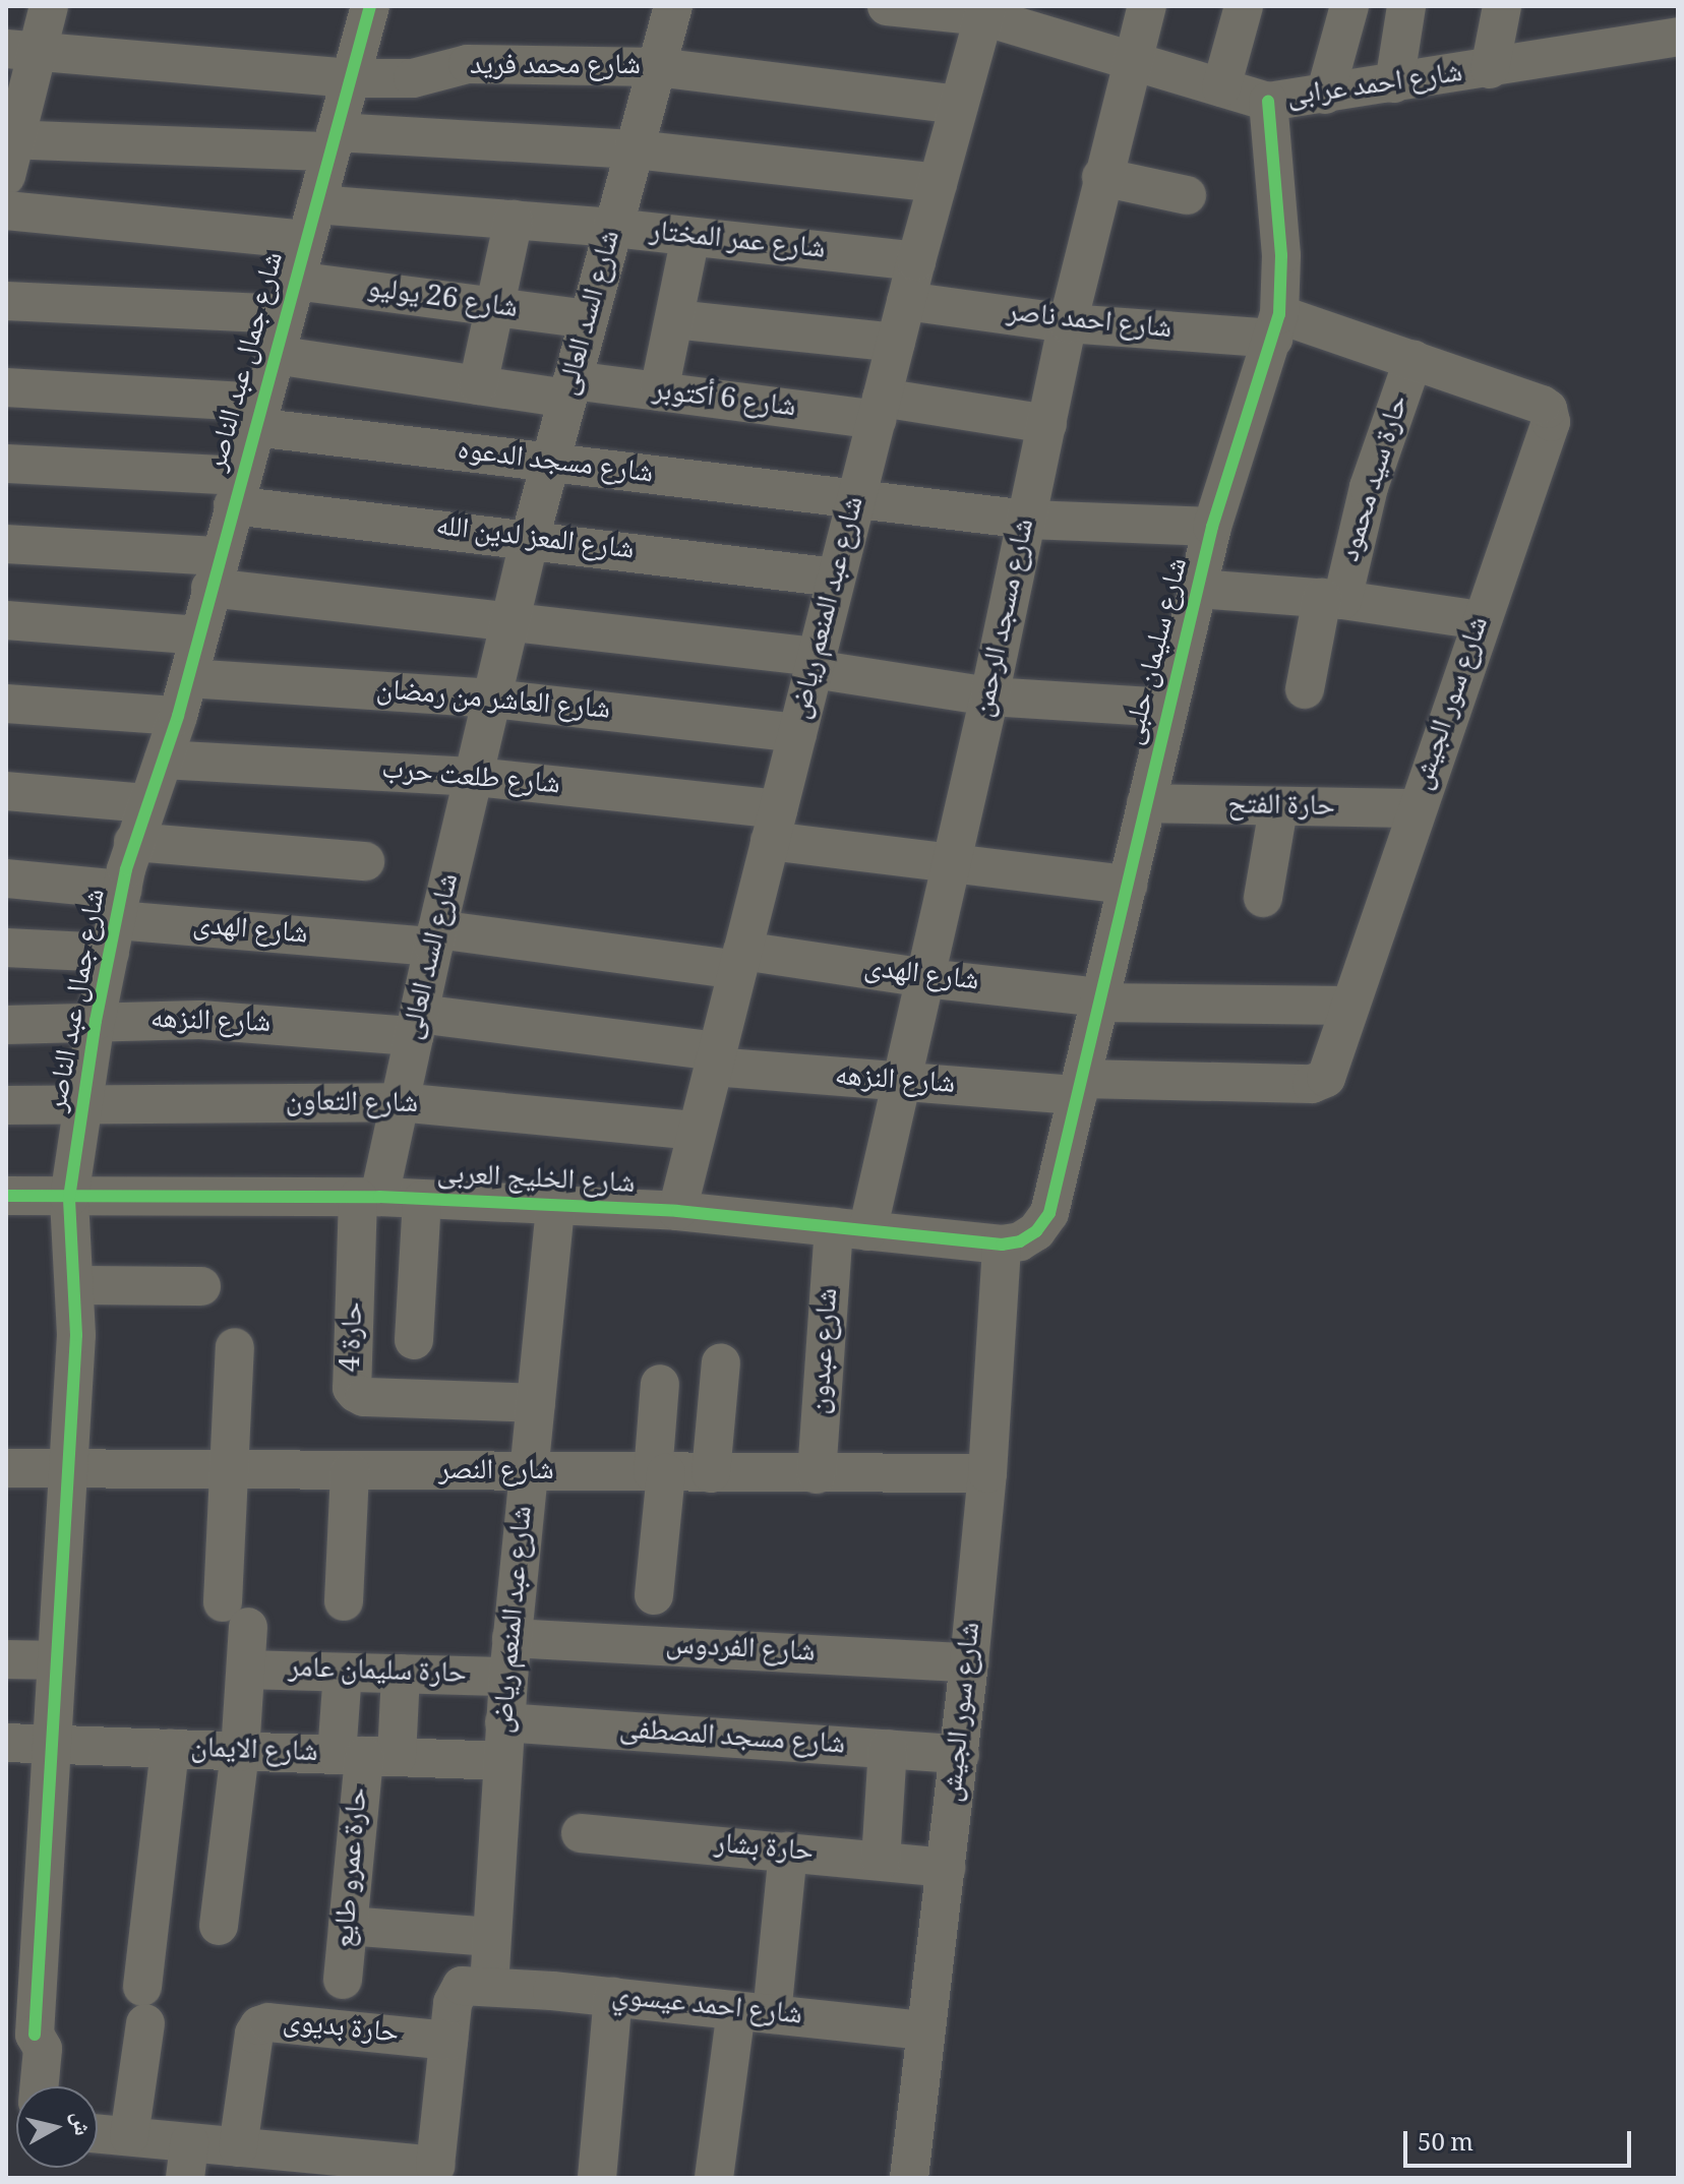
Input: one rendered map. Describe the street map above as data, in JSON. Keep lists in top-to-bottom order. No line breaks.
{"streets":{"street":["شارع محمد فريد","شارع احمد عرابى","شارع عمر المختار","شارع 26 يوليو","شارع السد العالى","شارع احمد ناصر","شارع جمال عبد الناصر","شارع 6 أكتوبر","شارع مسجد الدعوه","حارة سيد محمود","شارع المعز لدين الله","شارع عبد المنعم رياض","شارع مسجد الرحمن","شارع سليمان حلبى","شارع العاشر من رمضان","شارع سور الجيش","شارع طلعت حرب","حارة الفتح","شارع الهدى","شارع النزهه","شارع التعاون","شارع الخليج العربى","حارة 4","شارع عبدون","شارع النصر","شارع الفردوس","حارة سليمان عامر","شارع مسجد المصطفى","شارع الايمان","حارة بشار","حارة عمرو طايع","شارع احمد عيسوي","حارة بديوى"]},"crossings":[["شارع محمد فريد","شارع السد العالى"],["شارع محمد فريد","شارع جمال عبد الناصر"],["شارع محمد فريد","شارع عبد المنعم رياض"],["شارع احمد عرابى","شارع عبد المنعم رياض"],["شارع احمد عرابى","شارع مسجد الرحمن"],["شارع احمد عرابى","شارع سليمان حلبى"],["شارع عمر المختار","شارع السد العالى"],["شارع عمر المختار","شارع جمال عبد الناصر"],["شارع عمر المختار","شارع عبد المنعم رياض"],["شارع 26 يوليو","شارع السد العالى"],["شارع 26 يوليو","شارع جمال عبد الناصر"],["شارع السد العالى","شارع 6 أكتوبر"],["شارع السد العالى","شارع مسجد الدعوه"],["شارع السد العالى","شارع المعز لدين الله"],["شارع السد العالى","شارع العاشر من رمضان"],["شارع السد العالى","شارع طلعت حرب"],["شارع السد العالى","شارع الهدى"],["شارع السد العالى","شارع النزهه"],["شارع السد العالى","شارع التعاون"],["شارع السد العالى","شارع الخليج العربى"],["شارع السد العالى","حارة 4"],["شارع احمد ناصر","حارة سيد محمود"],["شارع احمد ناصر","شارع عبد المنعم رياض"],["شارع احمد ناصر","شارع مسجد الرحمن"],["شارع احمد ناصر","شارع سليمان حلبى"],["شارع احمد ناصر","شارع سور الجيش"],["شارع جمال عبد الناصر","شارع 6 أكتوبر"],["شارع جمال عبد الناصر","شارع مسجد الدعوه"],["شارع جمال عبد الناصر","شارع المعز لدين الله"],["شارع جمال عبد الناصر","شارع العاشر من رمضان"],["شارع جمال عبد الناصر","شارع طلعت حرب"],["شارع جمال عبد الناصر","شارع الهدى"],["شارع جمال عبد الناصر","شارع النزهه"],["شارع جمال عبد الناصر","شارع التعاون"],["شارع جمال عبد الناصر","شارع الخليج العربى"],["شارع جمال عبد الناصر","شارع النصر"],["شارع جمال عبد الناصر","شارع الايمان"],["شارع 6 أكتوبر","شارع عبد المنعم رياض"],["شارع 6 أكتوبر","شارع مسجد الرحمن"],["شارع مسجد الدعوه","شارع عبد المنعم رياض"],["شارع مسجد الدعوه","شارع مسجد الرحمن"],["شارع مسجد الدعوه","شارع سليمان حلبى"],["شارع المعز لدين الله","شارع عبد المنعم رياض"],["شارع عبد المنعم رياض","شارع العاشر من رمضان"],["شارع عبد المنعم رياض","شارع طلعت حرب"],["شارع عبد المنعم رياض","شارع الهدى"],["شارع عبد المنعم رياض","شارع النزهه"],["شارع عبد المنعم رياض","شارع التعاون"],["شارع عبد المنعم رياض","شارع الخليج العربى"],["شارع عبد المنعم رياض","حارة 4"],["شارع عبد المنعم رياض","شارع النصر"],["شارع عبد المنعم رياض","شارع الفردوس"],["شارع عبد المنعم رياض","حارة سليمان عامر"],["شارع عبد المنعم رياض","شارع مسجد المصطفى"],["شارع عبد المنعم رياض","شارع الايمان"],["شارع عبد المنعم رياض","شارع احمد عيسوي"],["شارع مسجد الرحمن","شارع طلعت حرب"],["شارع مسجد الرحمن","شارع الهدى"],["شارع مسجد الرحمن","شارع النزهه"],["شارع مسجد الرحمن","شارع الخليج العربى"],["شارع مسجد الرحمن","شارع عبدون"],["شارع سليمان حلبى","شارع سور الجيش"],["شارع سليمان حلبى","شارع طلعت حرب"],["شارع سليمان حلبى","حارة الفتح"],["شارع سليمان حلبى","شارع الهدى"],["شارع سليمان حلبى","شارع النزهه"],["شارع سليمان حلبى","شارع الخليج العربى"],["شارع سور الجيش","حارة الفتح"],["شارع سور الجيش","شارع الهدى"],["شارع سور الجيش","شارع النزهه"],["شارع سور الجيش","شارع الخليج العربى"],["شارع سور الجيش","شارع النصر"],["شارع سور الجيش","شارع الفردوس"],["شارع سور الجيش","شارع مسجد المصطفى"],["شارع سور الجيش","حارة بشار"],["شارع سور الجيش","شارع احمد عيسوي"],["شارع الخليج العربى","حارة 4"],["شارع الخليج العربى","شارع عبدون"],["شارع عبدون","شارع النصر"],["شارع النصر","حارة سليمان عامر"],["حارة سليمان عامر","شارع الايمان"],["شارع الايمان","حارة عمرو طايع"]],"scale_bar":"50 m","north":"right"}
